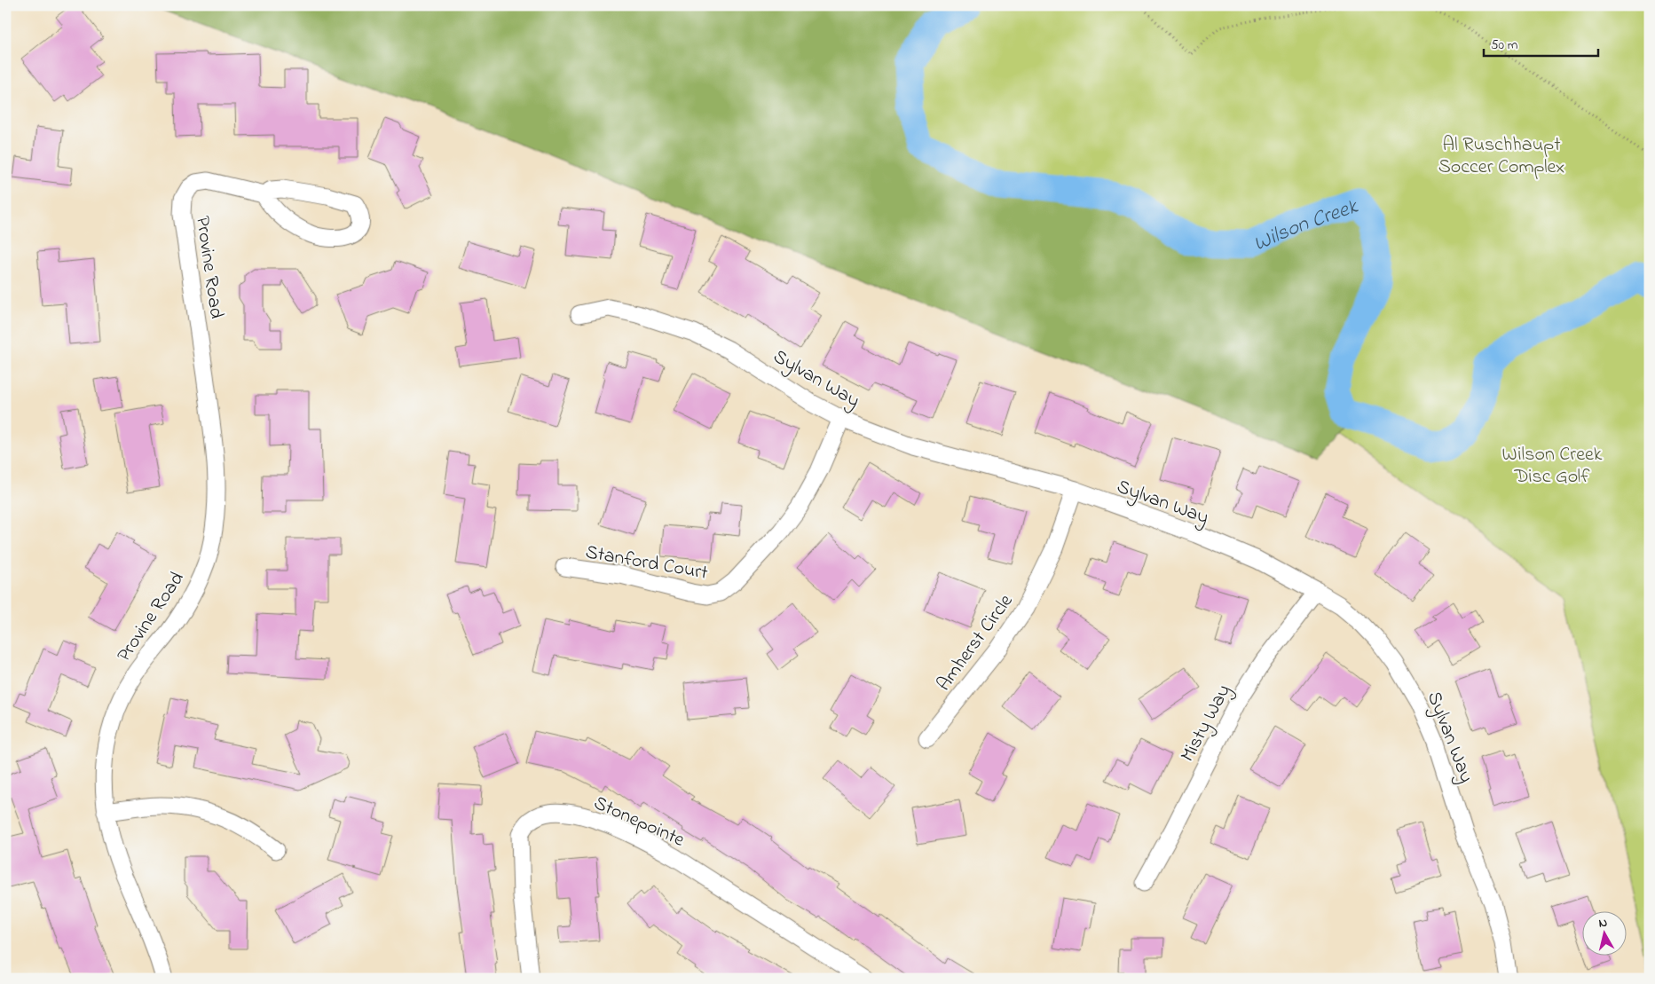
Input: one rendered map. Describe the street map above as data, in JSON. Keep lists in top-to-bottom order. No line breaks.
{"streets":{"street":["Provine Road","Sylvan Way","Stanford Court","Amherst Circle","Misty Way","Stonepointe"]},"crossings":[["Sylvan Way","Stanford Court"],["Sylvan Way","Amherst Circle"],["Sylvan Way","Misty Way"]],"water":["Wilson Creek"],"parks":["Al Ruschhaupt Soccer Complex","Wilson Creek Disc Golf"],"scale_bar":"50 m","north":"top"}
